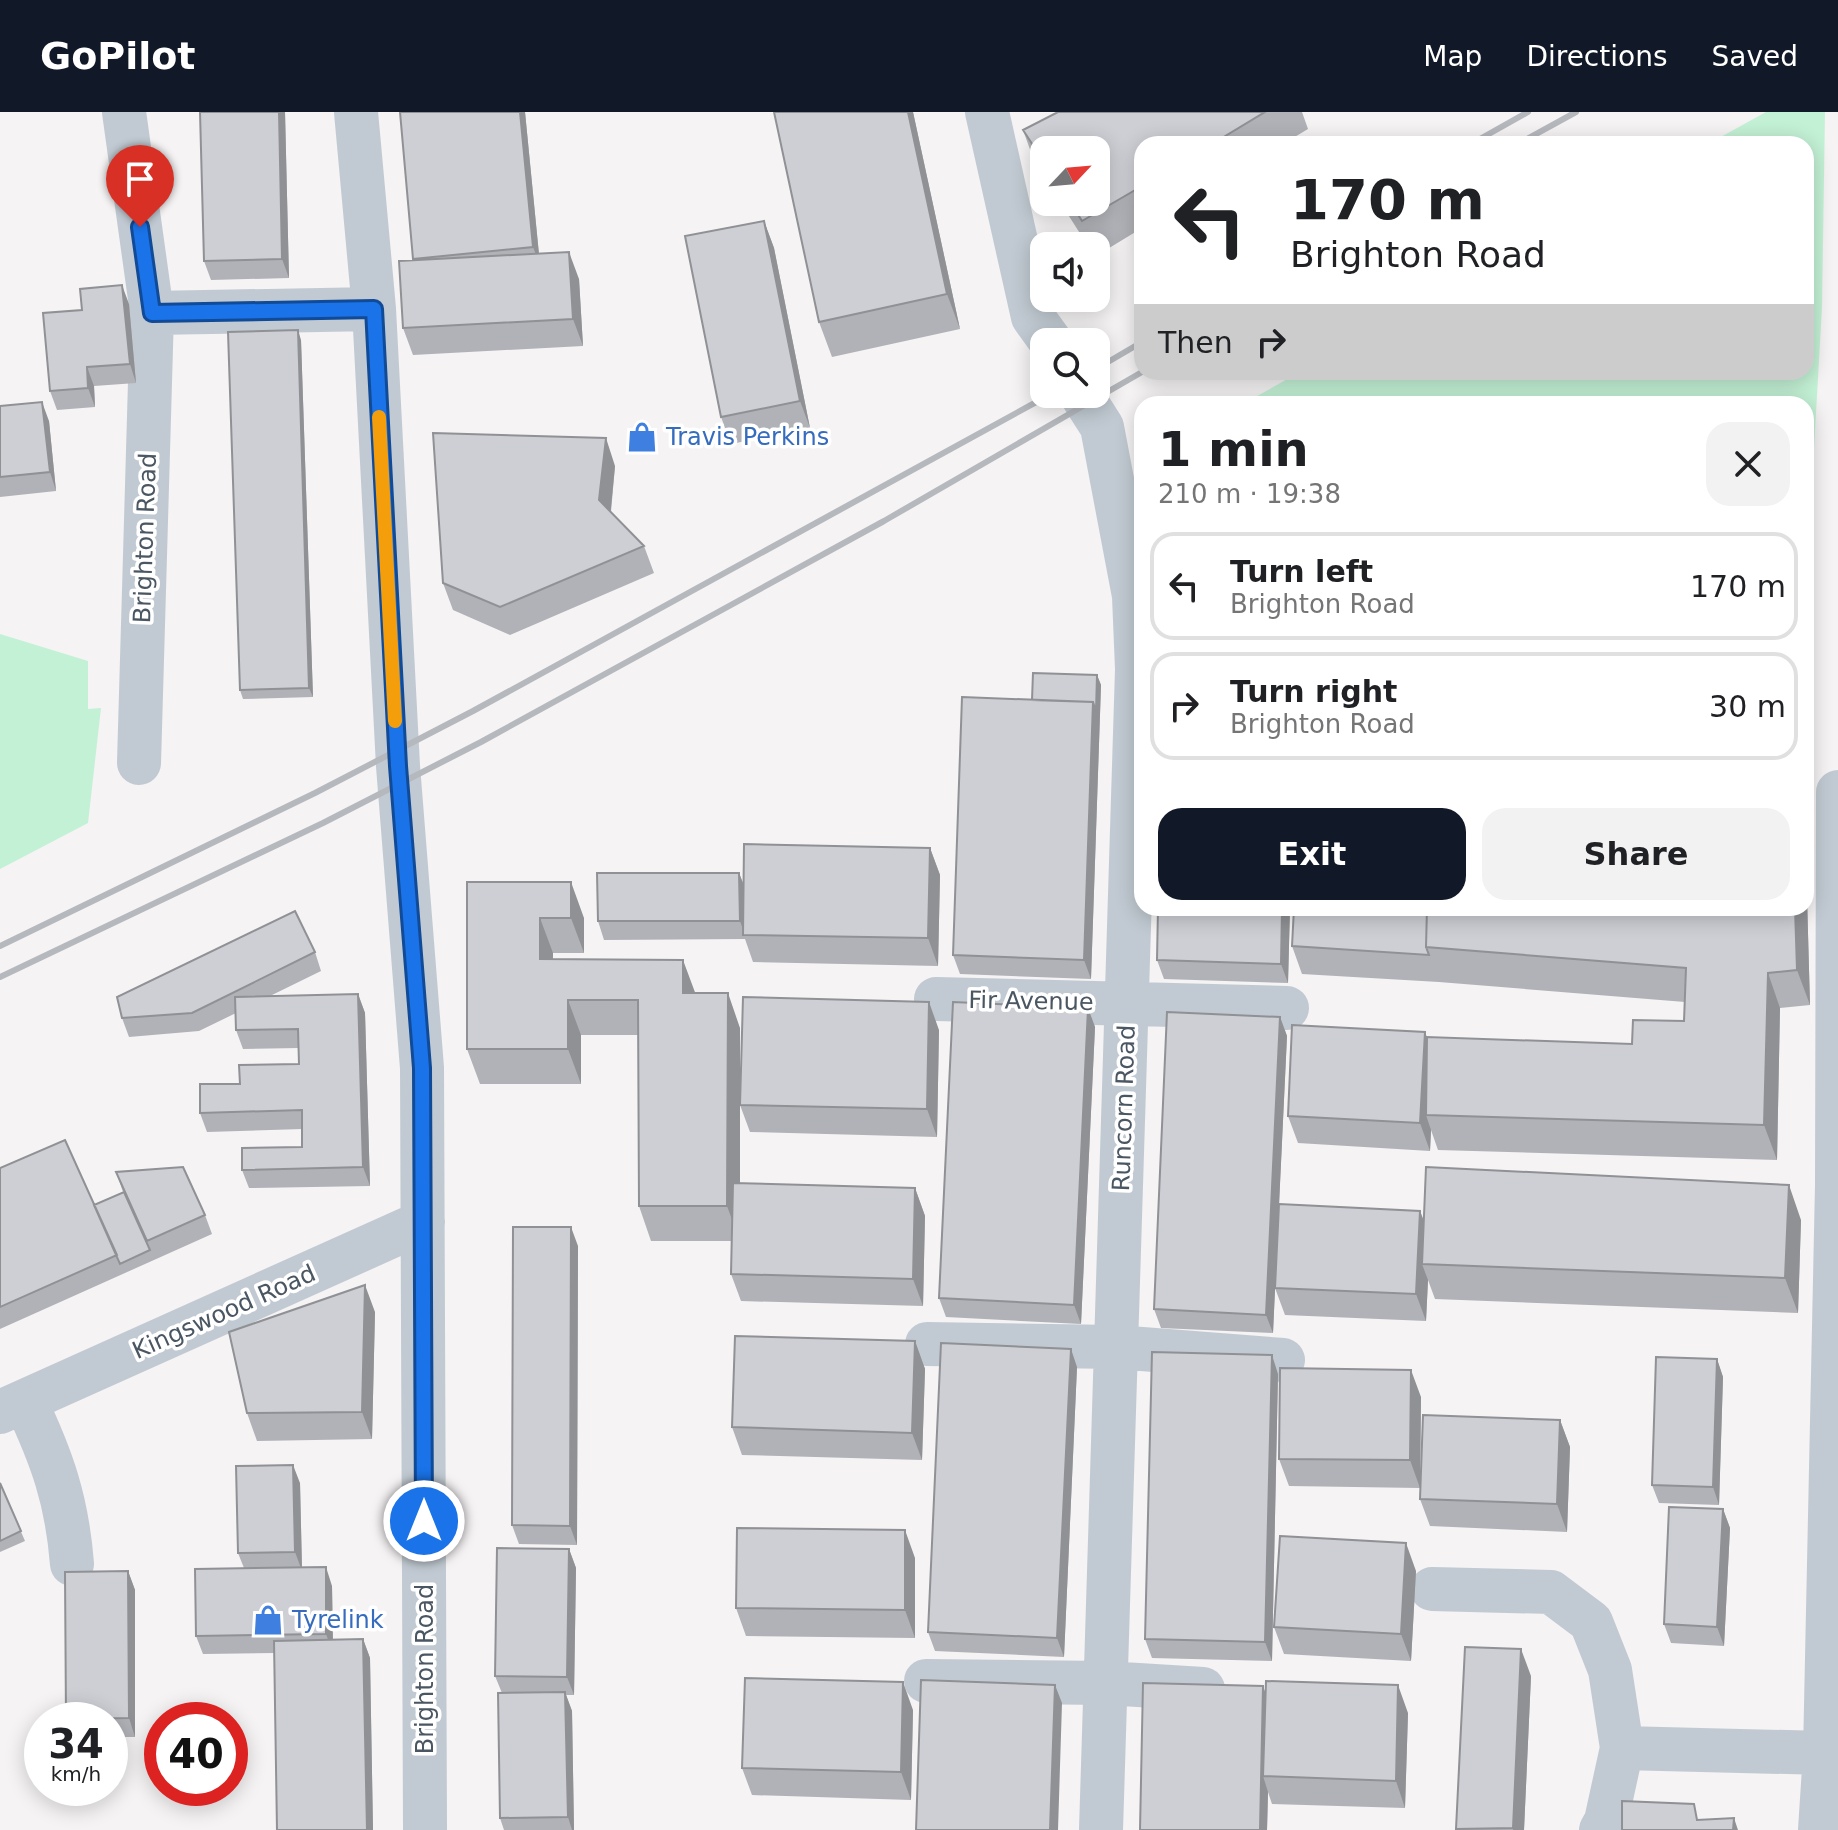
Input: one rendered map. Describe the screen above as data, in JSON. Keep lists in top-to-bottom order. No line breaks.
{"streets":{"street":["Brighton Road","Fir Avenue","Runcorn Road","Kingswood Road"]},"crossings":[["Brighton Road","Kingswood Road"],["Fir Avenue","Runcorn Road"]],"places":{"shop":["Travis Perkins","Tyrelink"]},"north":"top right","page":{"header":"GoPilot","nav":["Map","Directions","Saved"],"turn":["170 m","Brighton Road"],"then":"Then","heading":["1 min","210 m · 19:38"],"list":[{"name":"Turn left","note":"Brighton Road","value":"170 m"},{"name":"Turn right","note":"Brighton Road","value":"30 m"}],"buttons":["Exit","Share"],"speed":"34 km/h","limit":"40"}}
